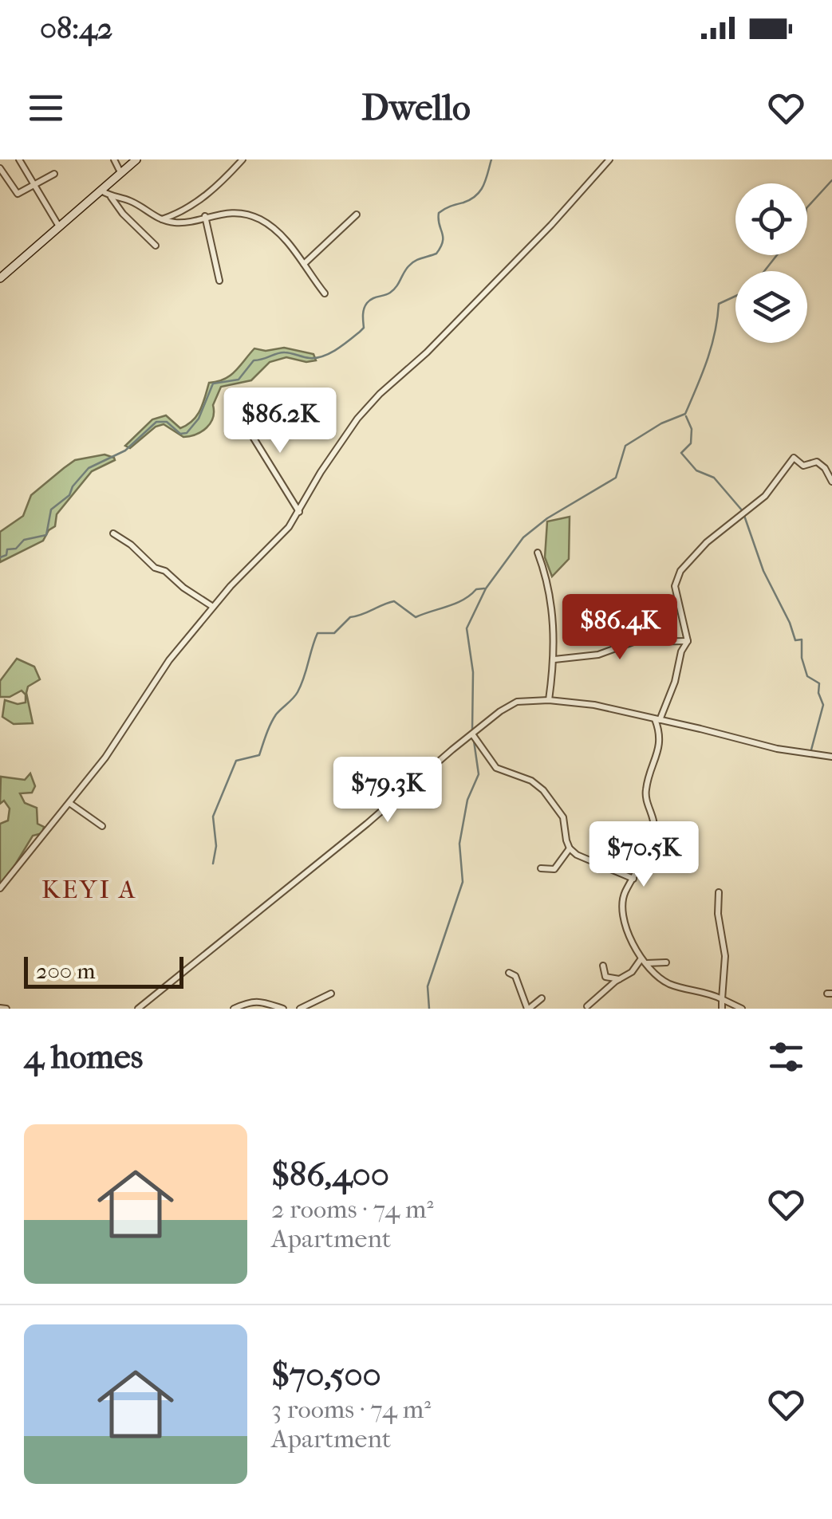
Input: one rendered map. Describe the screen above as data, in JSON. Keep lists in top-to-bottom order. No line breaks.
{"districts":["KEYI A"],"scale_bar":"200 m","page":{"status":"08:42","header":"Dwello","price":["$86.2K","$86.4K","$79.3K","$70.5K"],"scale":"200 m","heading":"4 homes","list":[{"name":"$86,400","note":"2 rooms · 74 m² · Apartment"},{"name":"$70,500","note":"3 rooms · 74 m² · Apartment"}]}}
